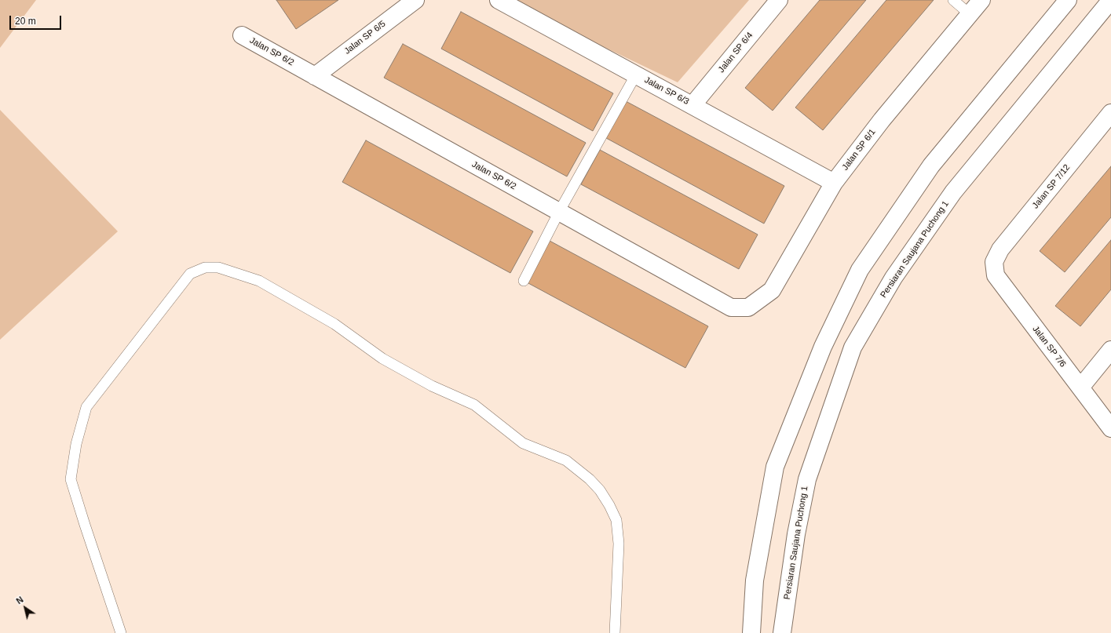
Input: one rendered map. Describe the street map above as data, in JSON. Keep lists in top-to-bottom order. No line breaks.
{"streets":{"street":["Jalan SP 6/5","Jalan SP 6/2","Jalan SP 6/4","Jalan SP 6/3","Jalan SP 6/1","Jalan SP 7/12","Persiaran Saujana Puchong 1","Jalan SP 7/6"]},"crossings":[["Jalan SP 6/5","Jalan SP 6/2"],["Jalan SP 6/2","Jalan SP 6/1"],["Jalan SP 6/4","Jalan SP 6/3"],["Jalan SP 6/3","Jalan SP 6/1"],["Jalan SP 7/12","Jalan SP 7/6"]],"scale_bar":"20 m","north":"top left"}
